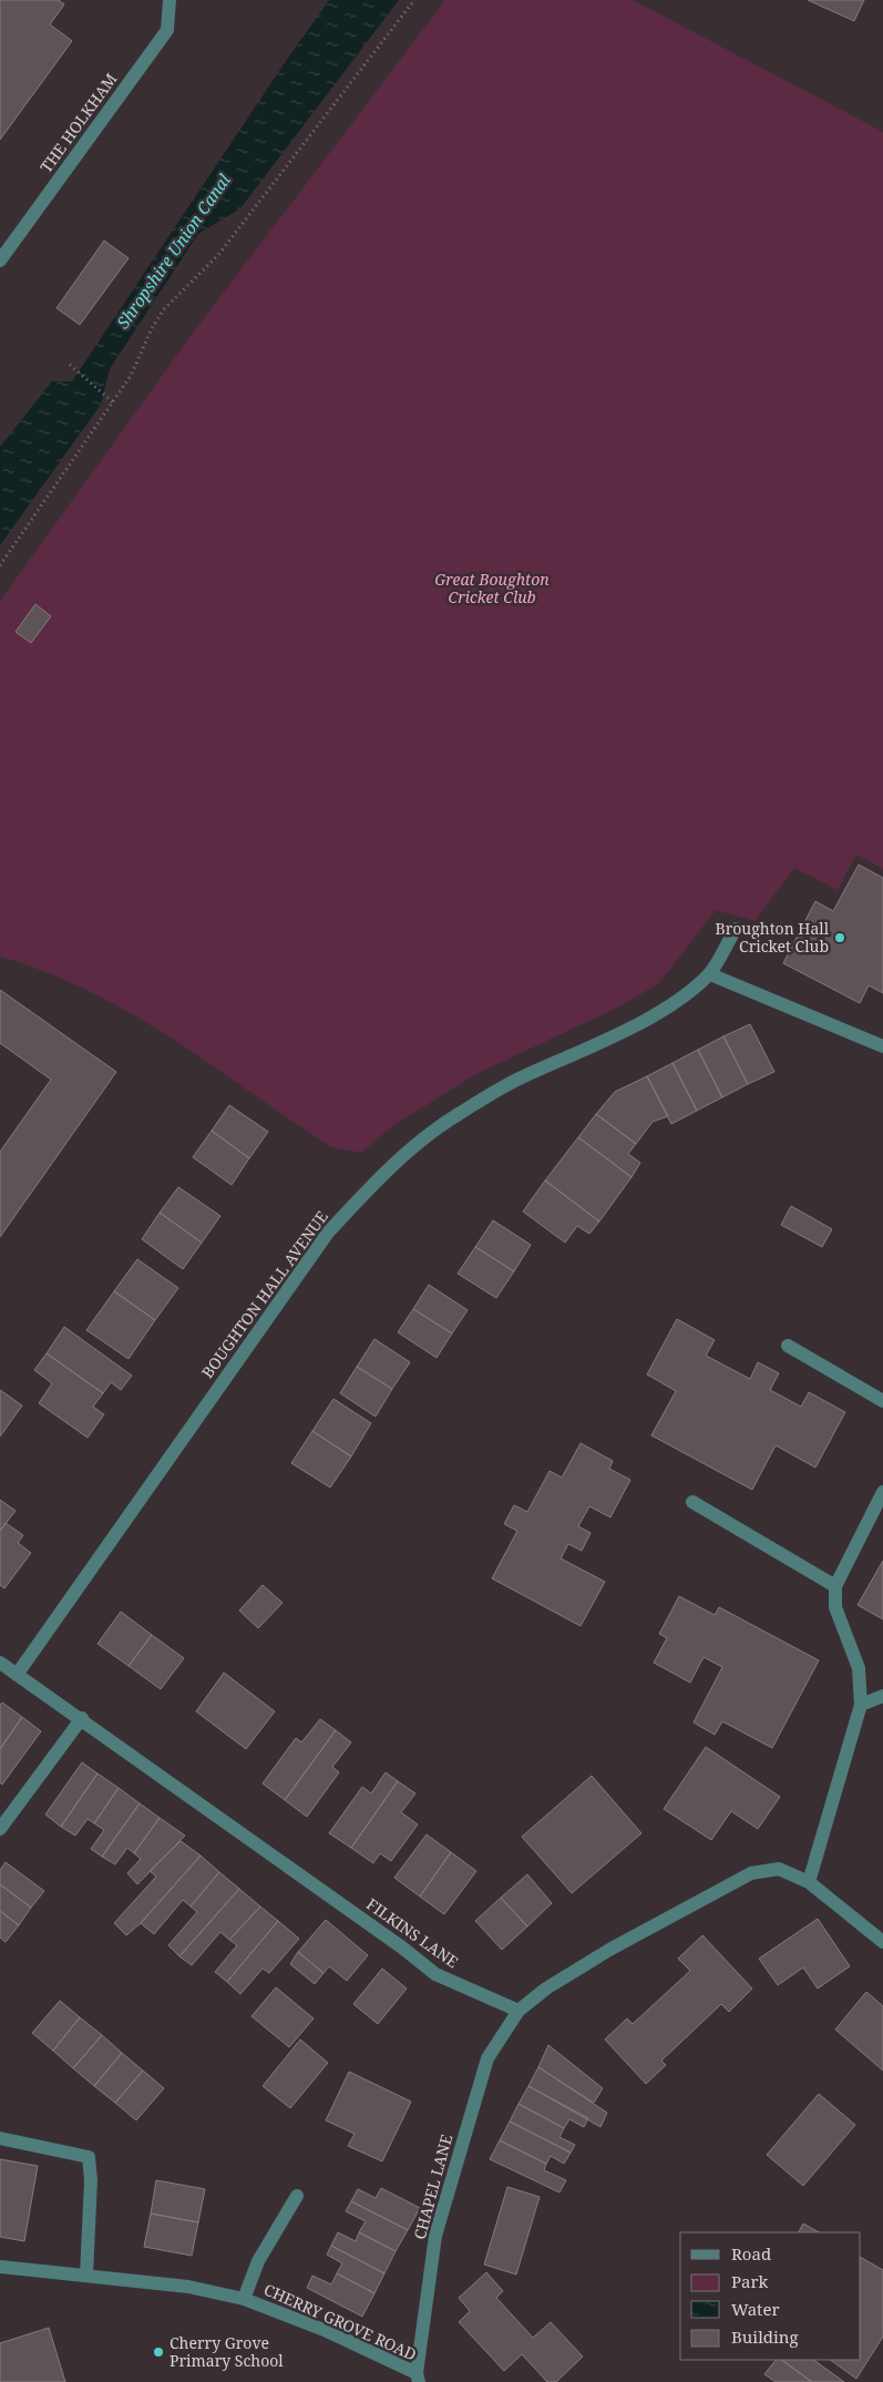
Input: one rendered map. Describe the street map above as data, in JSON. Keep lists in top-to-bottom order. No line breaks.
{"streets":{"street":["THE HOLKHAM","BOUGHTON HALL AVENUE","FILKINS LANE","CHAPEL LANE","CHERRY GROVE ROAD"]},"crossings":[["BOUGHTON HALL AVENUE","FILKINS LANE"],["FILKINS LANE","CHAPEL LANE"],["CHAPEL LANE","CHERRY GROVE ROAD"]],"water":["Shropshire Union Canal"],"parks":["Great Boughton Cricket Club"],"places":["Broughton Hall Cricket Club","Cherry Grove Primary School"],"legend":["Road","Park","Water","Building"]}
